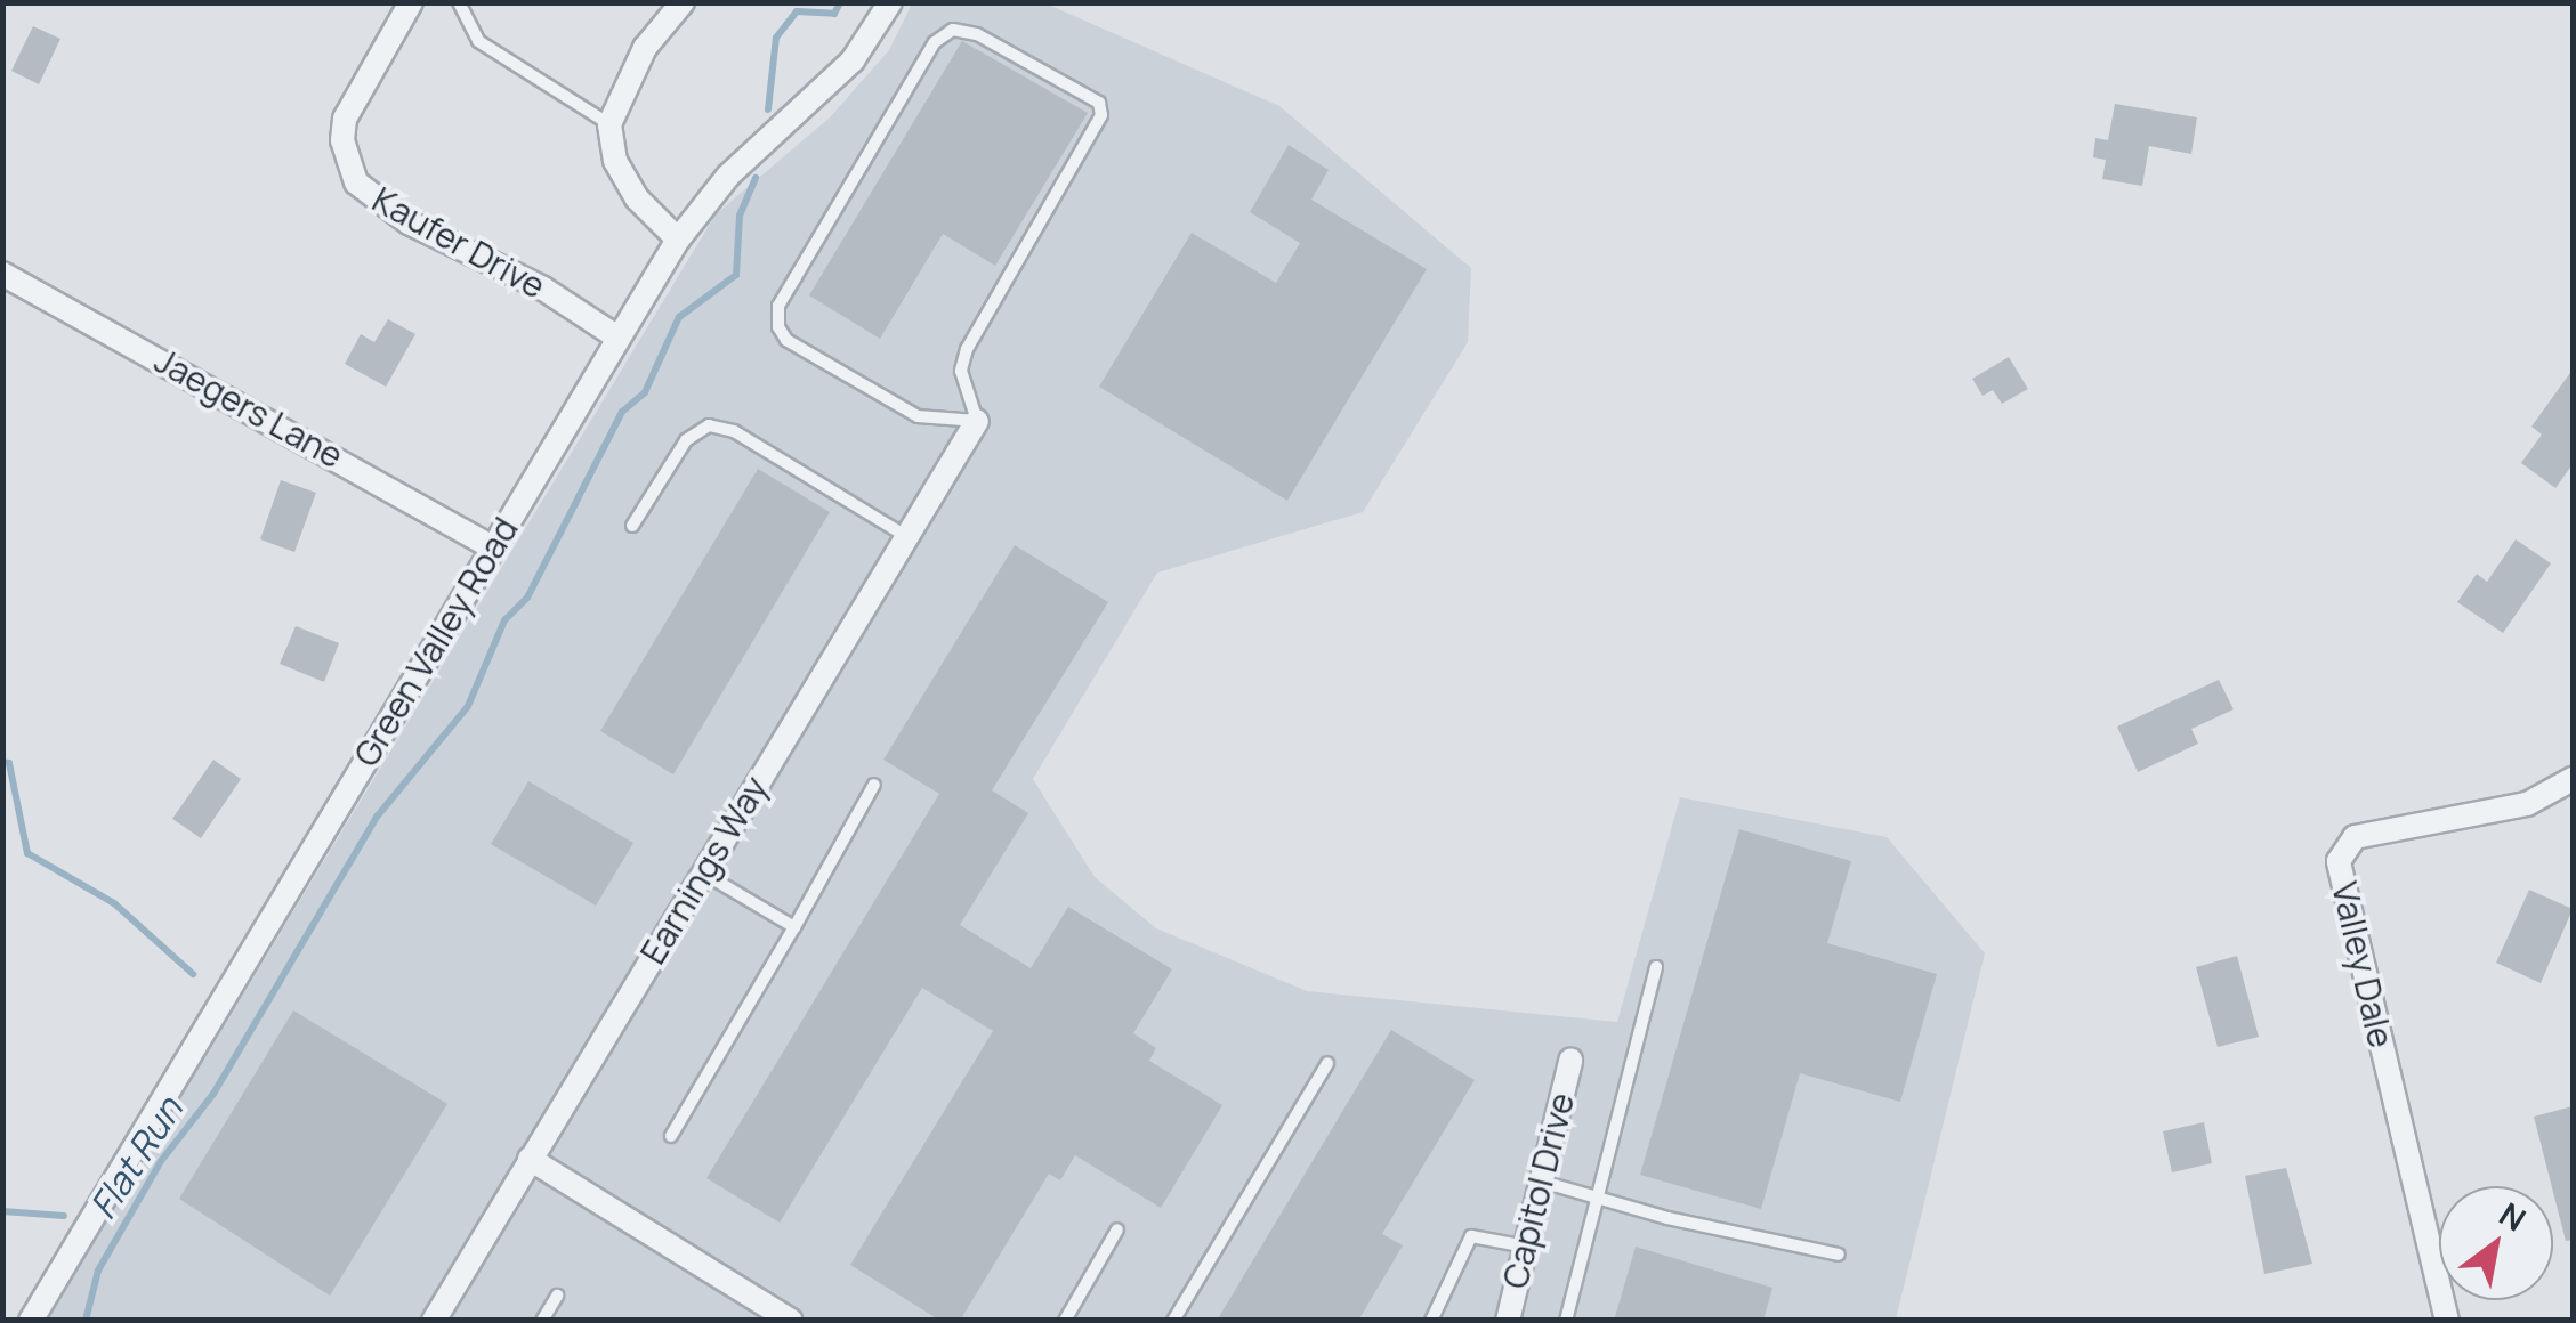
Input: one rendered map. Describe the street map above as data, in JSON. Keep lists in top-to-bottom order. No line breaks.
{"streets":{"street":["Kaufer Drive","Jaegers Lane","Green Valley Road","Earnings Way","Valley Dale","Capitol Drive"]},"crossings":[["Kaufer Drive","Green Valley Road"],["Jaegers Lane","Green Valley Road"]],"water":["Flat Run"],"north":"top right"}
